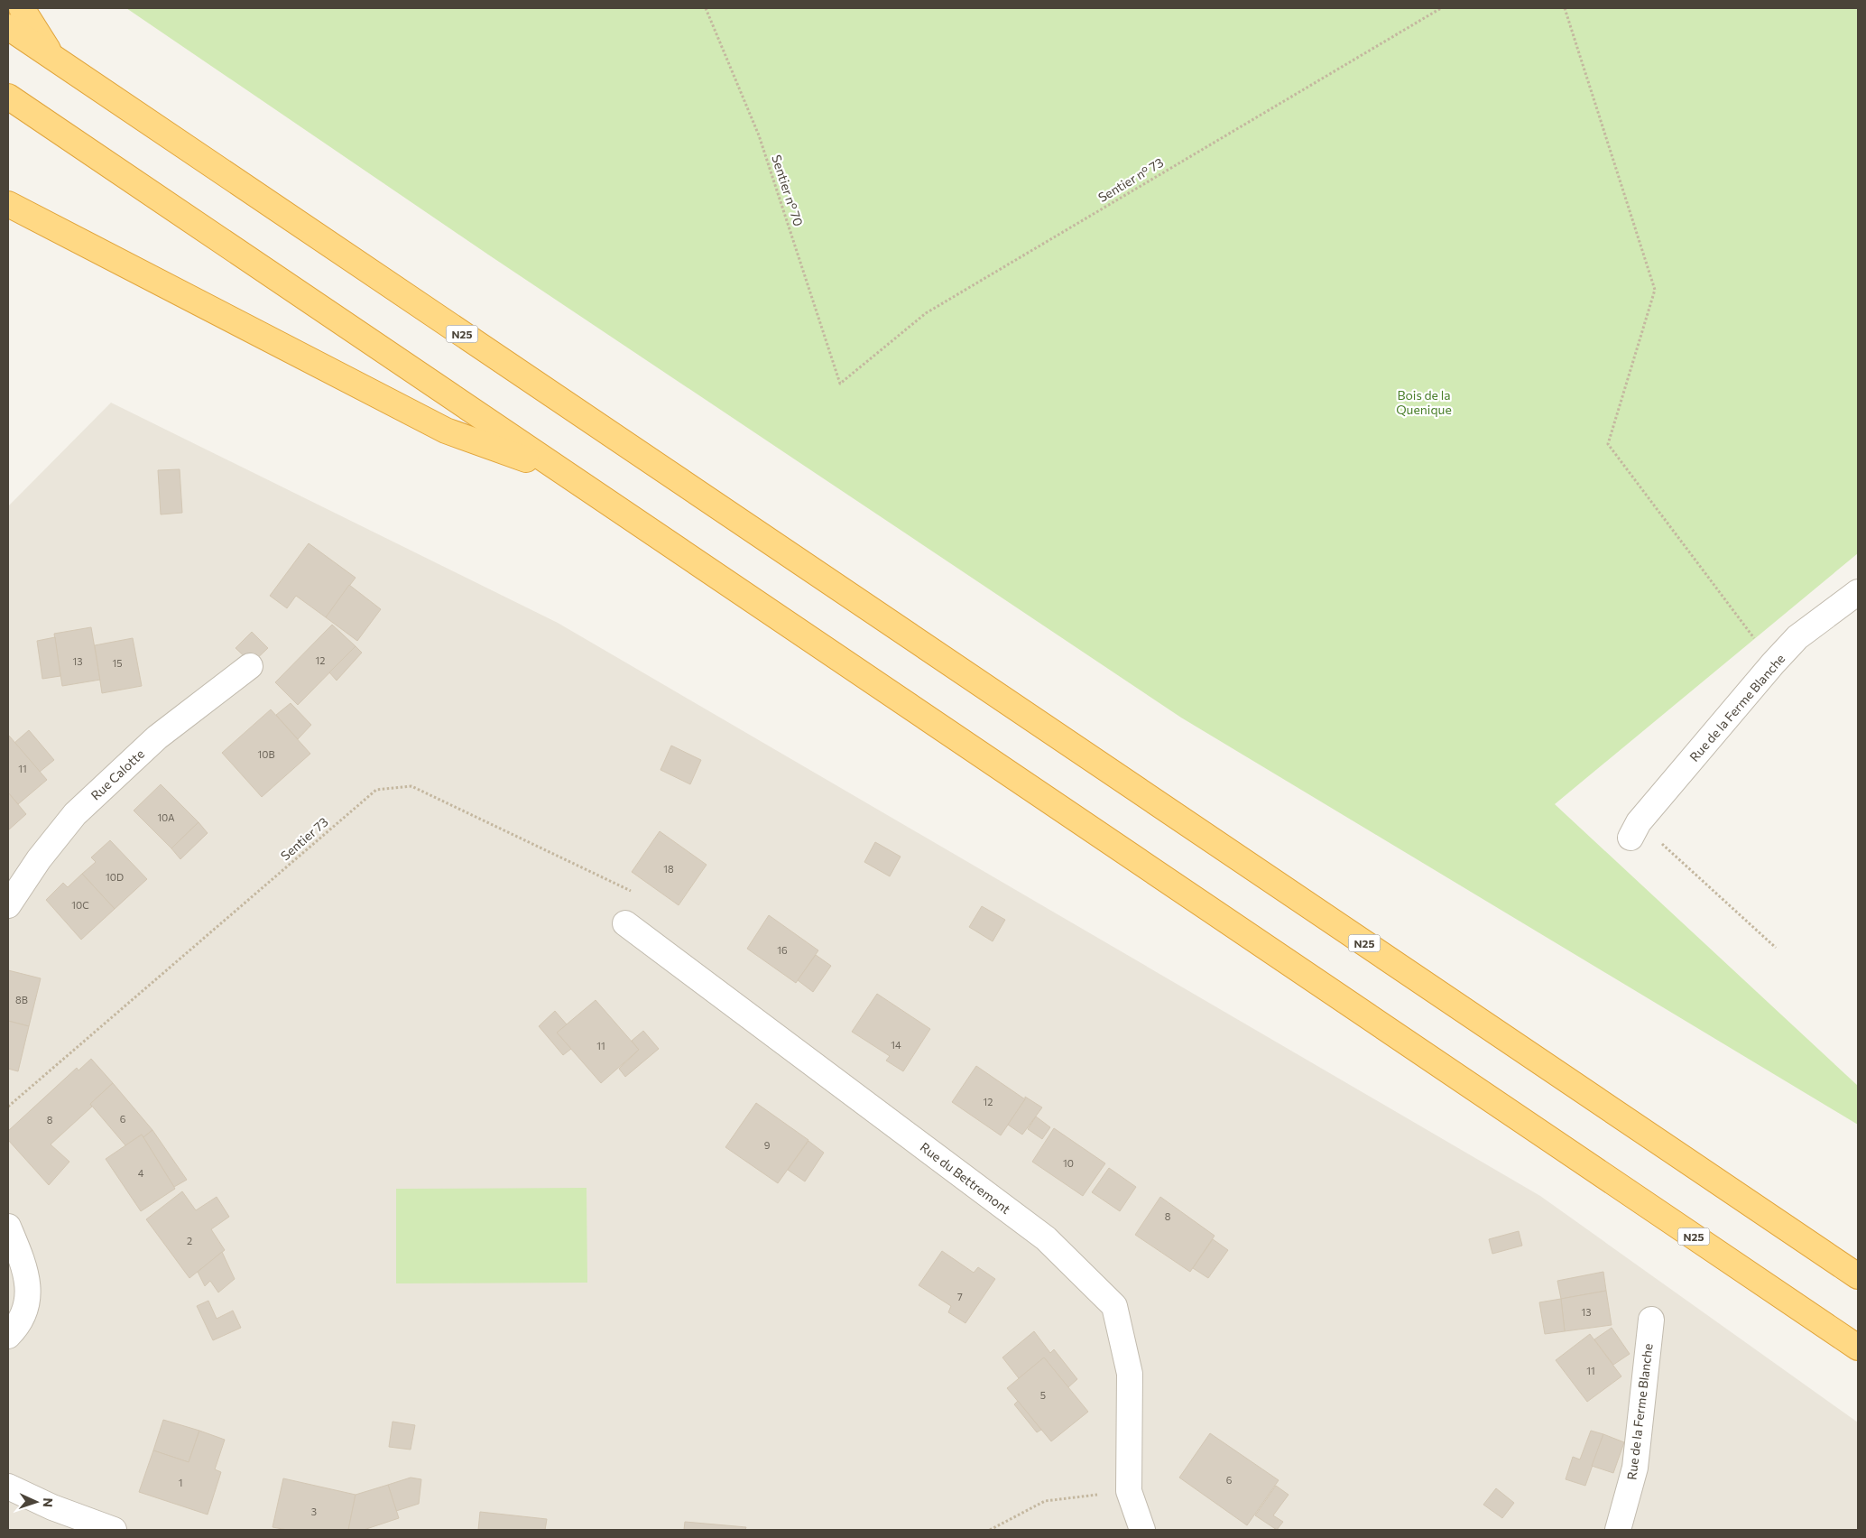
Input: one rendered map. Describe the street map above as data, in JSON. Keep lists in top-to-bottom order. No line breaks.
{"streets":{"highway":["N25"],"street":["Rue de la Ferme Blanche","Rue Calotte","Rue du Bettremont"],"path":["Sentier n° 73","Sentier n° 70","Sentier 73"]},"crossings":[["Sentier n° 73","Sentier n° 70"],["Sentier 73","Rue du Bettremont"]],"parks":["Bois de la Quenique"],"house_numbers":["12","13","15","10B","11","10A","18","10D","10C","16","8B","14","11","12","6","8","9","10","4","8","2","7","13","11","5","6","1","3"],"north":"right"}
